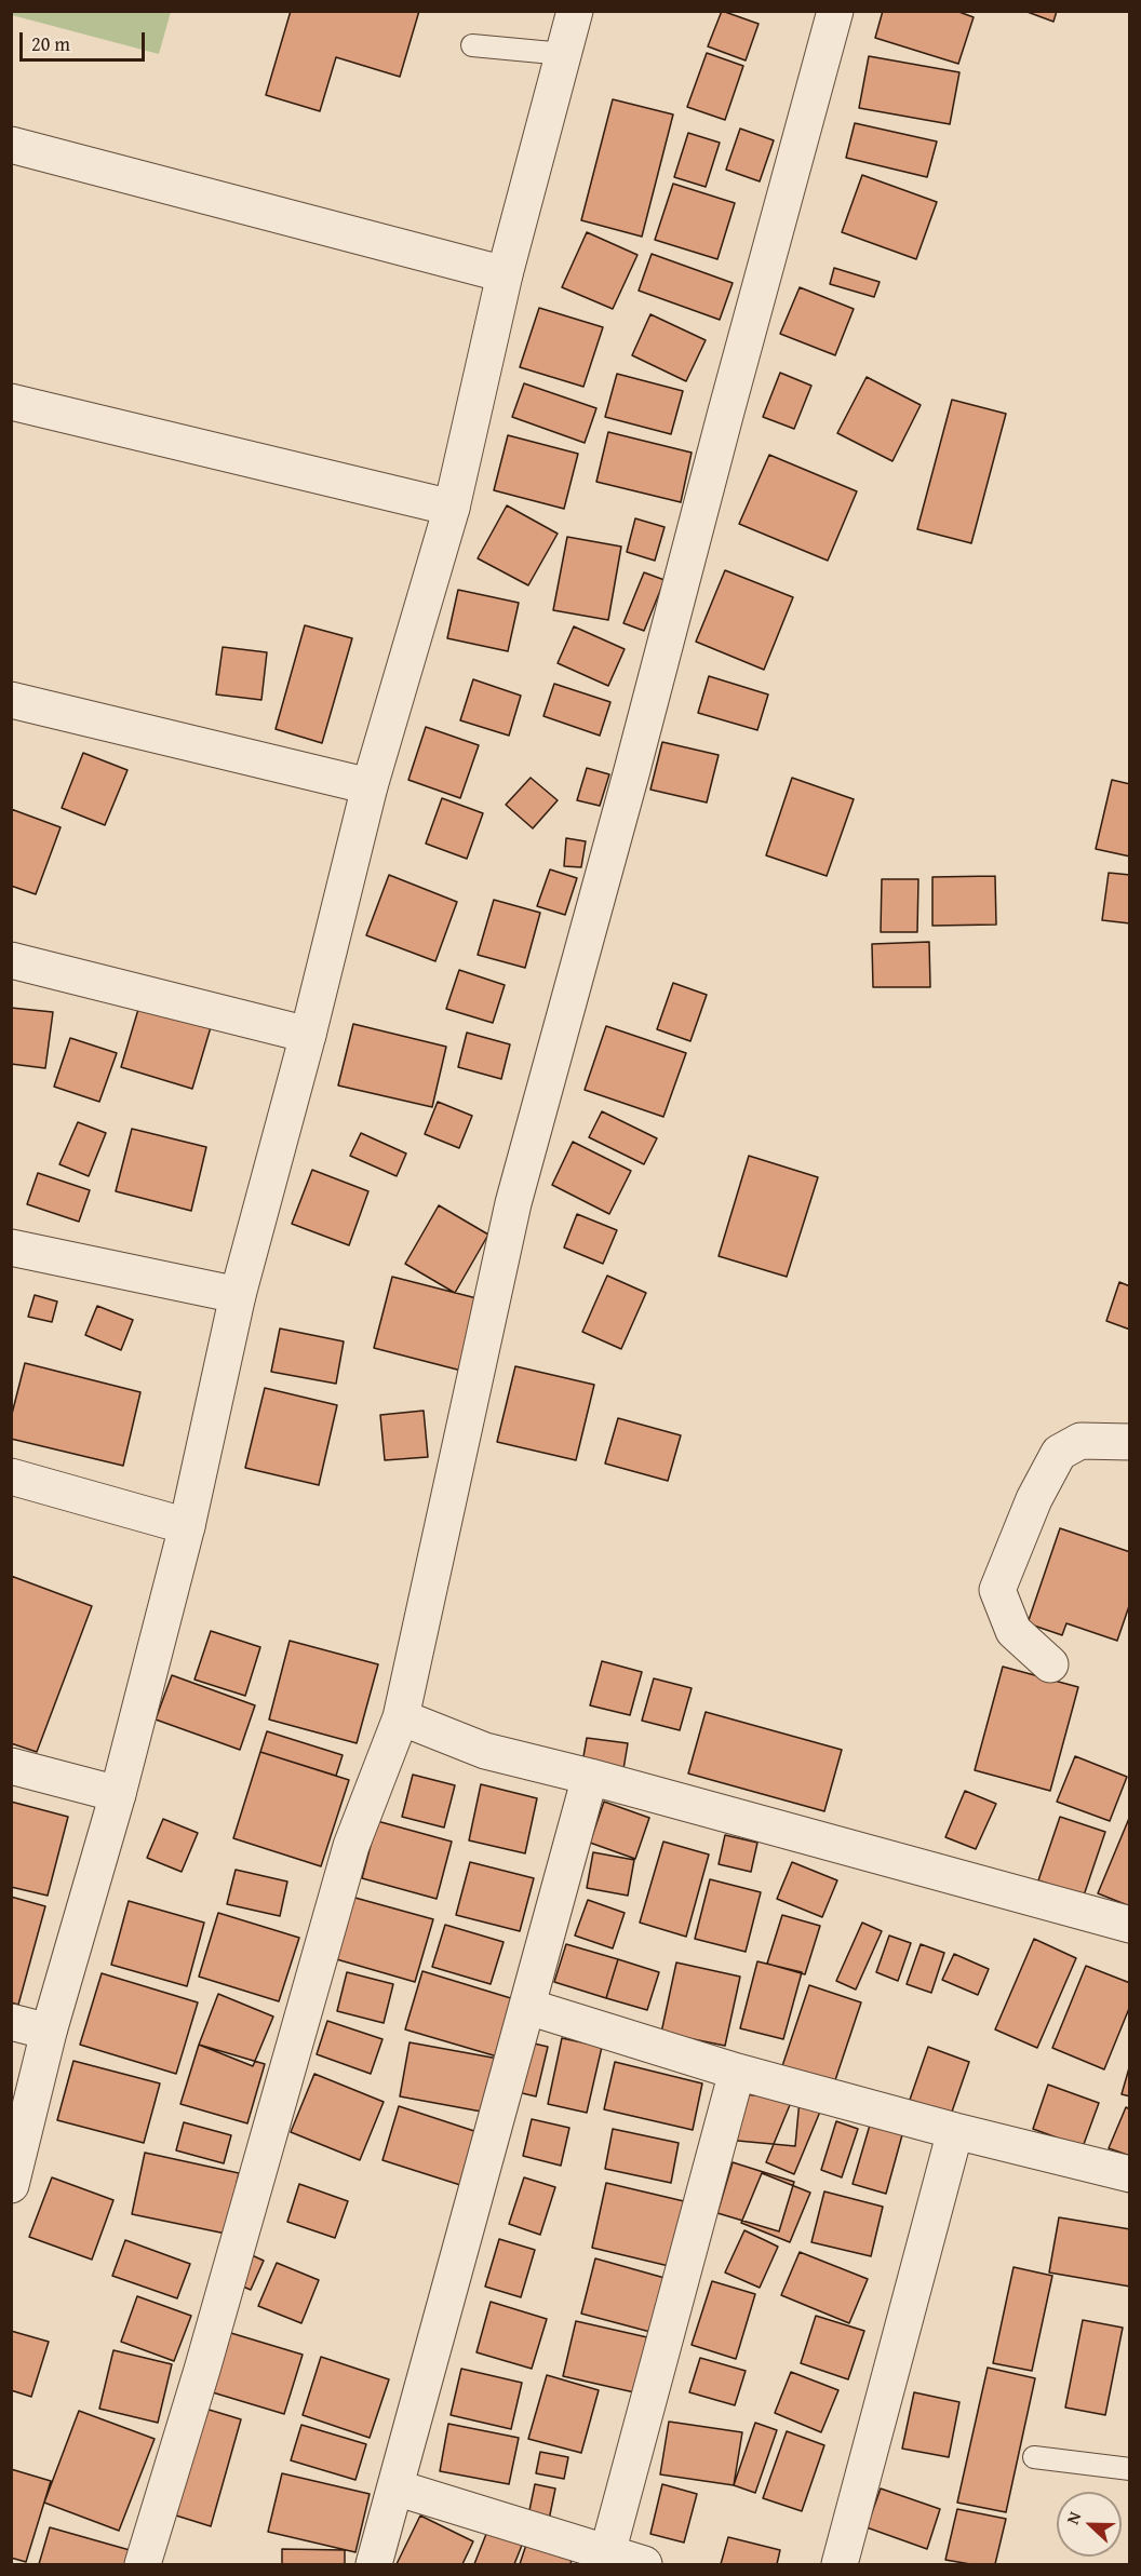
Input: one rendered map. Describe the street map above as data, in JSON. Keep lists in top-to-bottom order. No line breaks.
{"scale_bar":"20 m","north":"left"}
